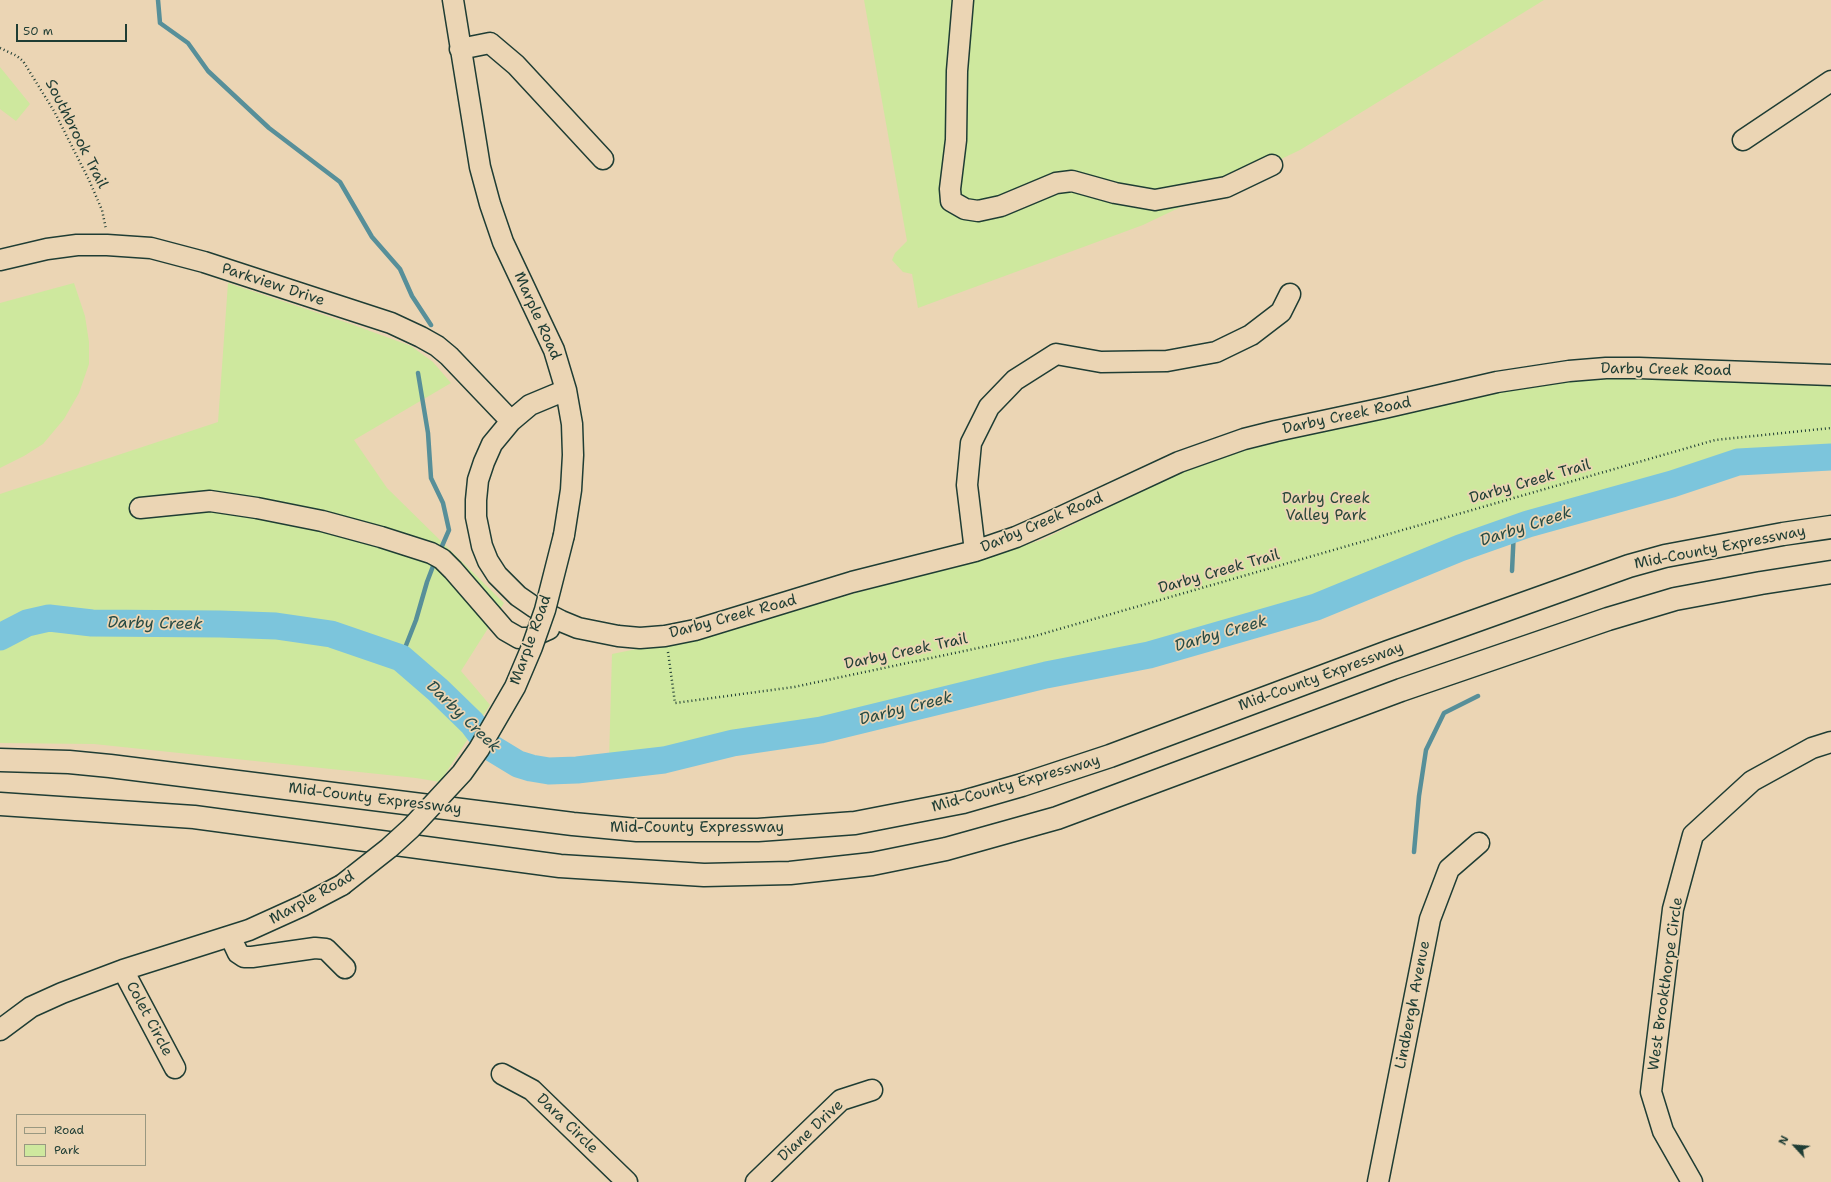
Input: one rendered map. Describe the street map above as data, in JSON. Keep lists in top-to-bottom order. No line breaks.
{"streets":{"highway":["Mid-County Expressway"],"street":["Parkview Drive","Marple Road","Darby Creek Road","West Brookthorpe Circle","Lindbergh Avenue","Colet Circle","Dara Circle","Diane Drive"],"path":["Southbrook Trail","Darby Creek Trail"]},"crossings":[["Southbrook Trail","Parkview Drive"],["Parkview Drive","Darby Creek Road"],["Marple Road","Darby Creek Road"],["Marple Road","Colet Circle"],["Darby Creek Road","Darby Creek Trail"]],"water":["Darby Creek"],"parks":["Darby Creek Valley Park"],"legend":["Road","Park"],"scale_bar":"50 m","north":"top left"}
